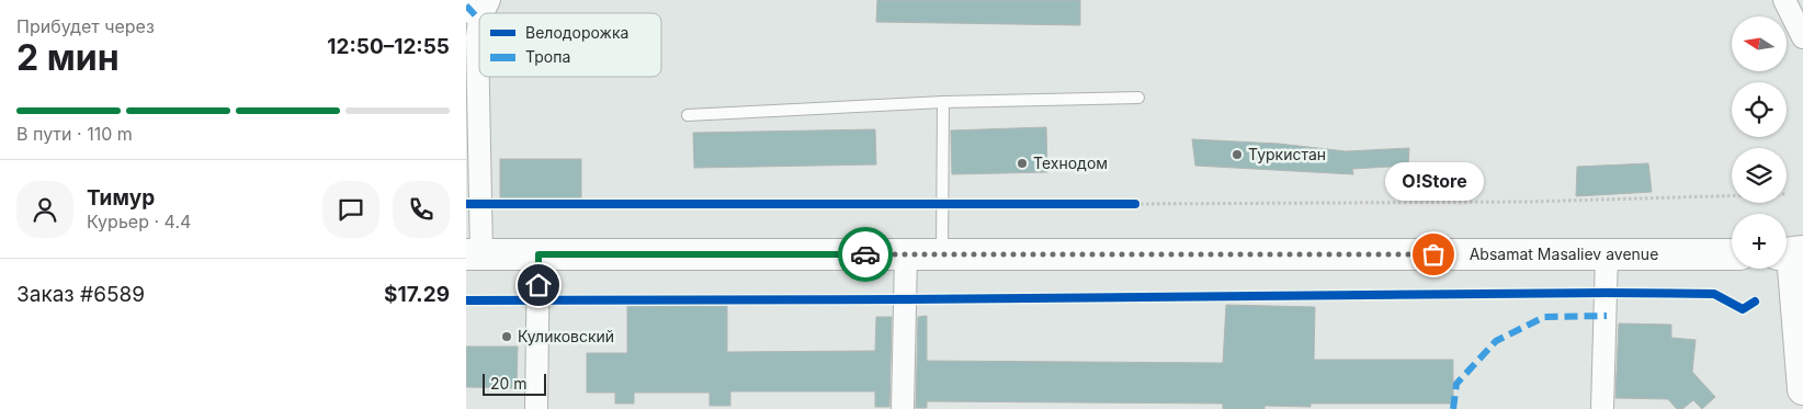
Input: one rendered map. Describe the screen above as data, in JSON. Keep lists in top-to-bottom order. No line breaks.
{"streets":{"main road":["Absamat Masaliev avenue"]},"places":["Туркистан","Технодом","O!Store","Куликовский"],"legend":["Велодорожка","Тропа"],"scale_bar":"20 m","north":"left","page":{"heading":["2 мин","Прибудет через","12:50–12:55"],"panel":["Тимур","Курьер · 4.4","Заказ #6589","$17.29"],"map_buttons":"+","bar":"В пути · 110 m","bubble":"O!Store","scale":"20 m"}}
